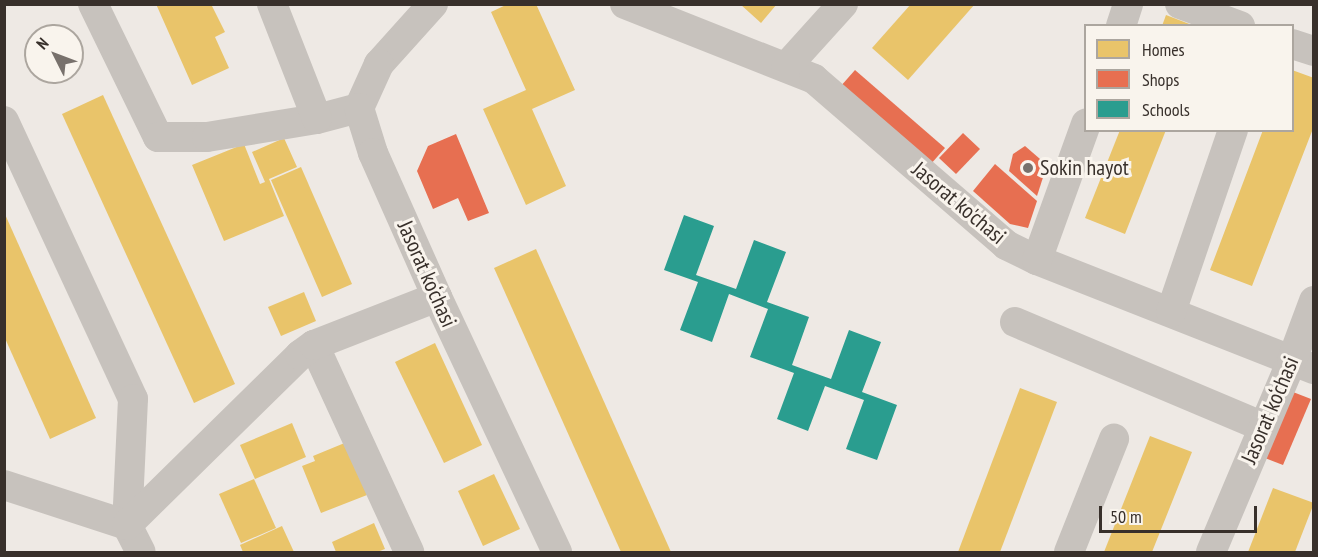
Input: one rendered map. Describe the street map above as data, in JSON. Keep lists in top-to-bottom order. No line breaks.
{"streets":{"street":["Jasorat ko'chasi","Jasorat ko‘chasi"]},"crossings":[["Jasorat ko'chasi","Jasorat ko‘chasi"]],"places":["Sokin hayot"],"legend":["Homes","Shops","Schools"],"scale_bar":"50 m","north":"top left"}
